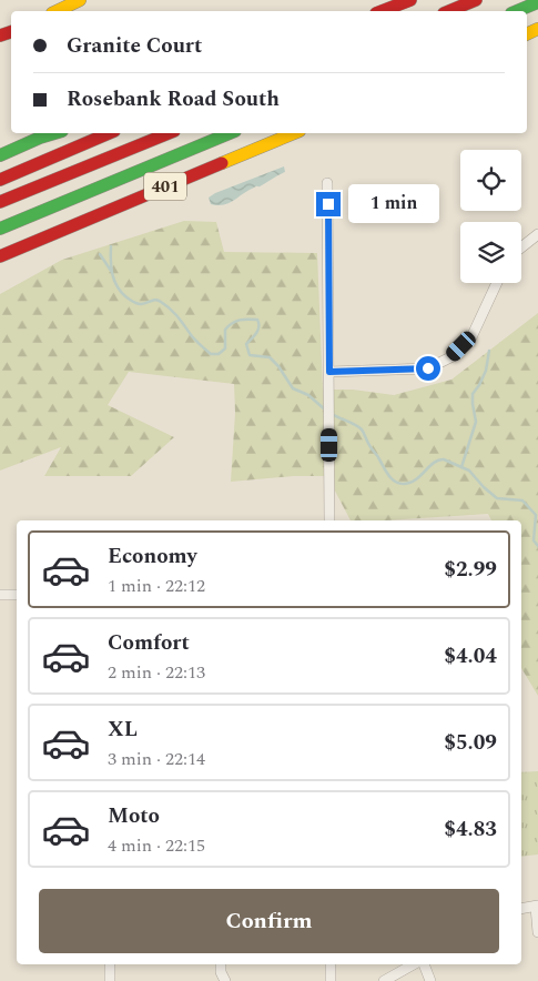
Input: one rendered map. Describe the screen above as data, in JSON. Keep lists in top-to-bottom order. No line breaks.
{"streets":{"main road":["401"]},"page":{"banner":["Granite Court","Rosebank Road South"],"bubble":"1 min","list":[{"name":"Economy","note":"1 min · 22:12","value":"$2.99"},{"name":"Comfort","note":"2 min · 22:13","value":"$4.04"},{"name":"XL","note":"3 min · 22:14","value":"$5.09"},{"name":"Moto","note":"4 min · 22:15","value":"$4.83"}],"buttons":"Confirm"}}
